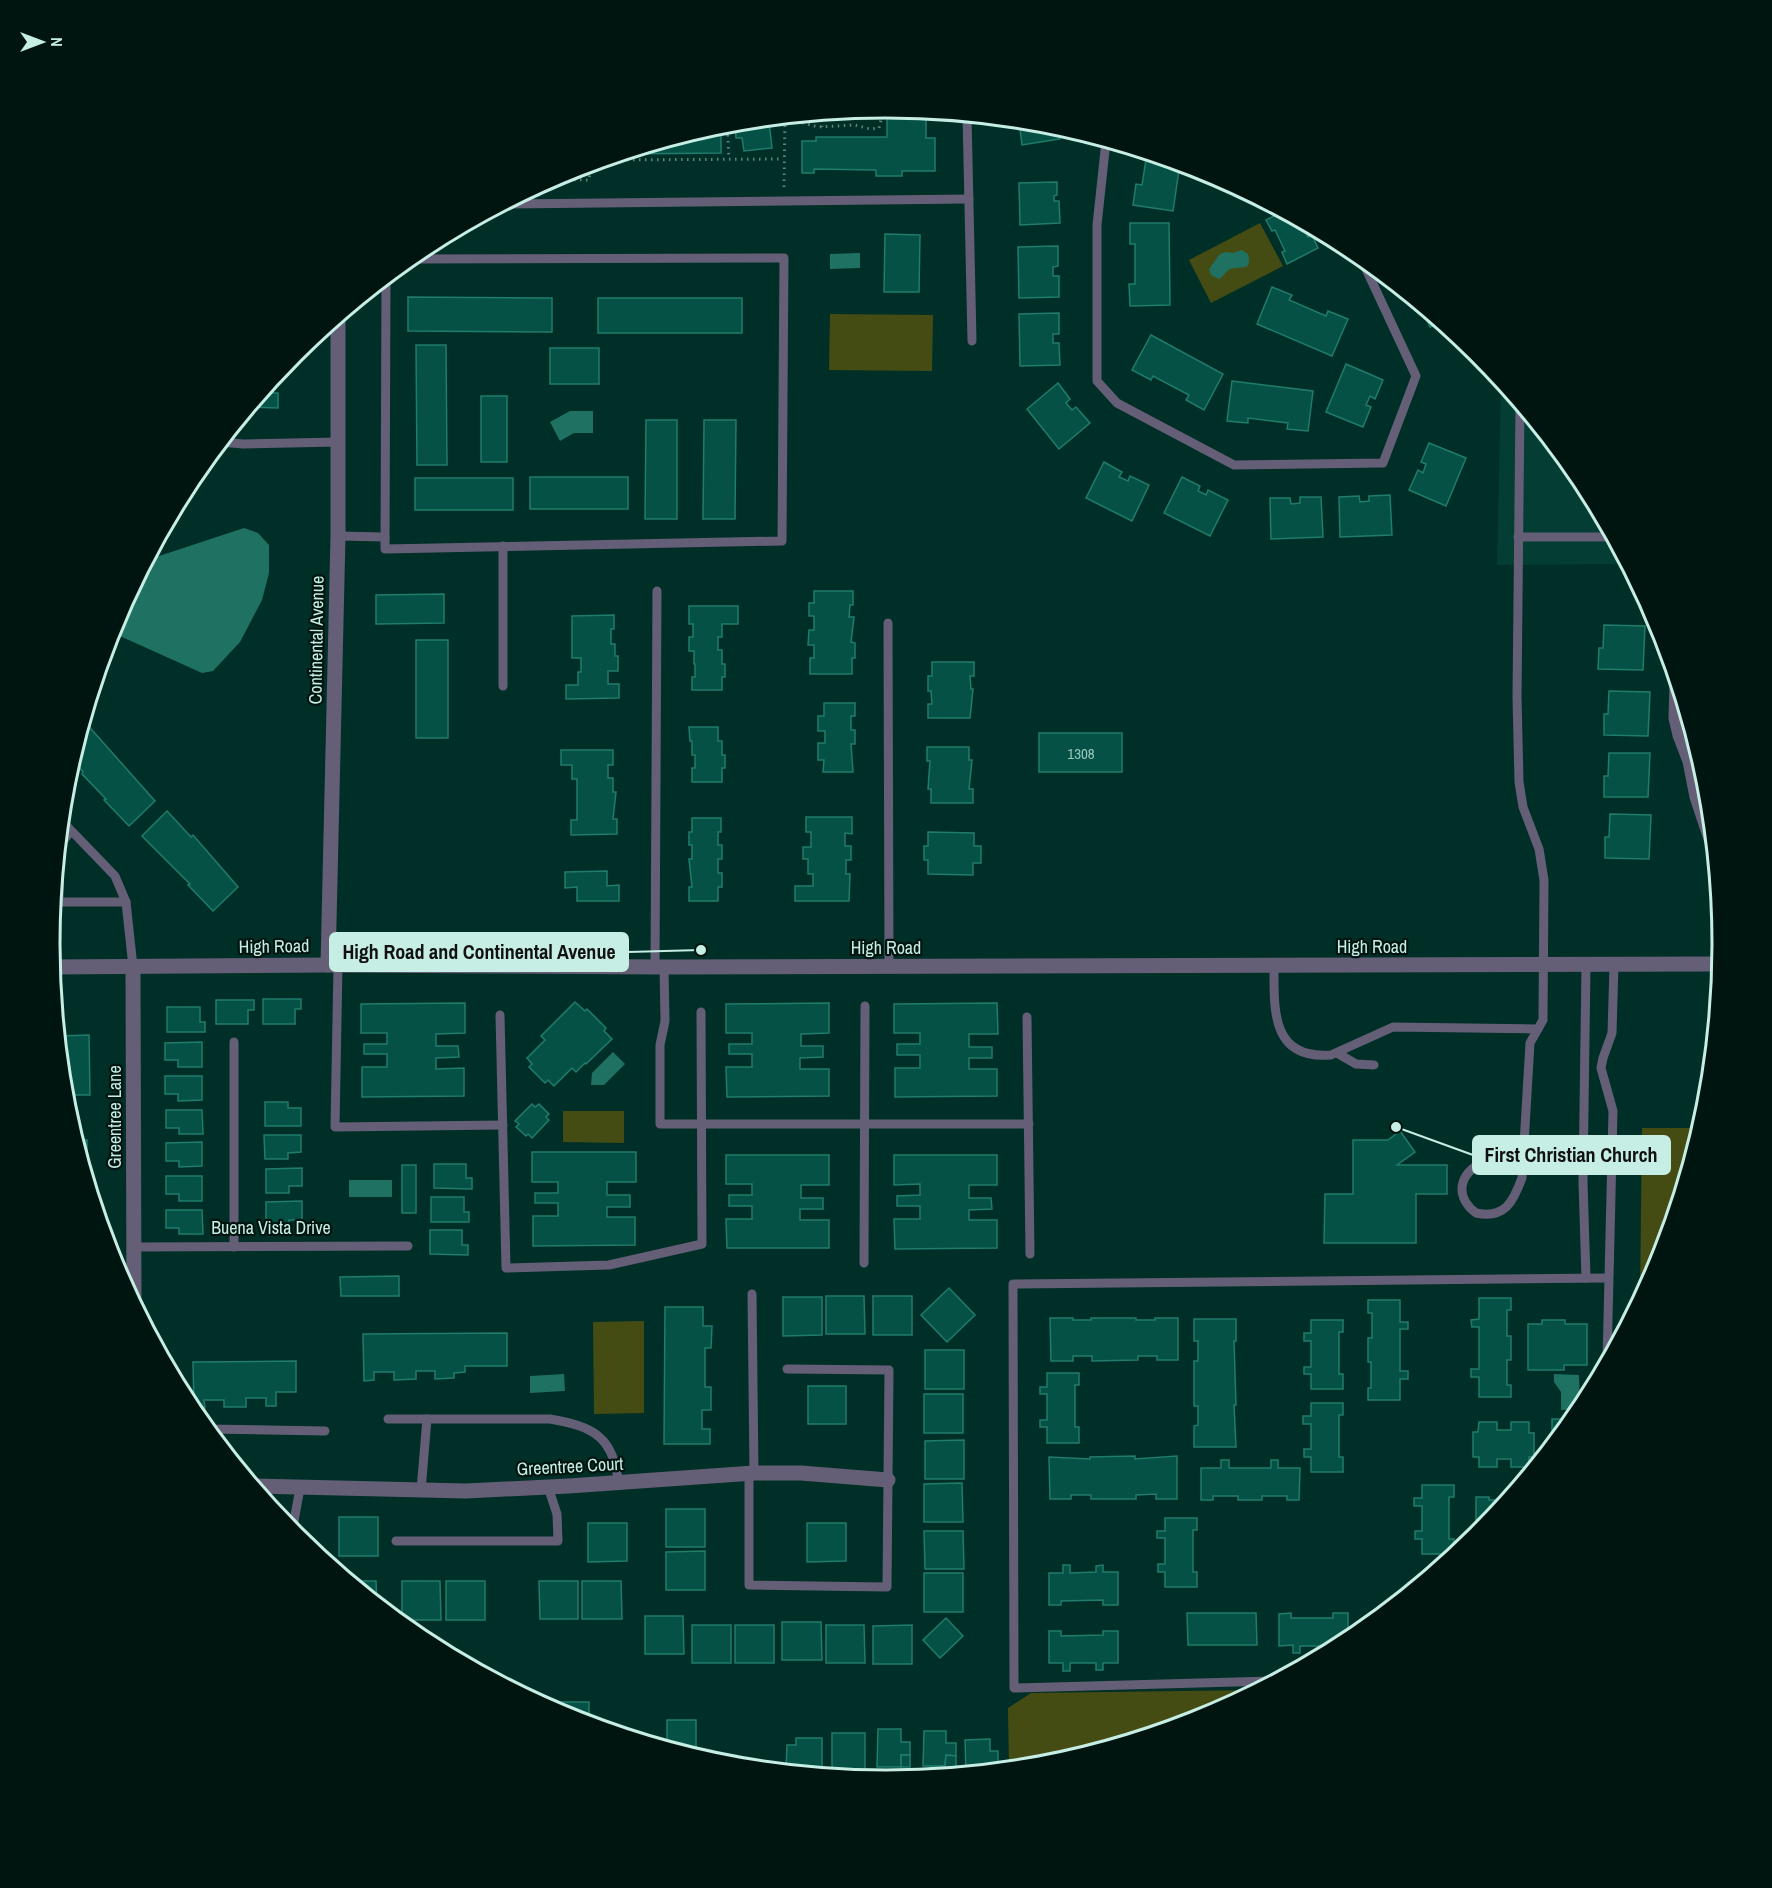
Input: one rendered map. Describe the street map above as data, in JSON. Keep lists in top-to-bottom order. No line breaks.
{"streets":{"street":["Continental Avenue","High Road","Greentree Lane","Greentree Court"],"lane":["Buena Vista Drive"]},"crossings":[["Continental Avenue","High Road"],["High Road","Greentree Lane"],["Greentree Lane","Buena Vista Drive"]],"places":["High Road and Continental Avenue","First Christian Church"],"house_numbers":["1308"],"north":"right"}
